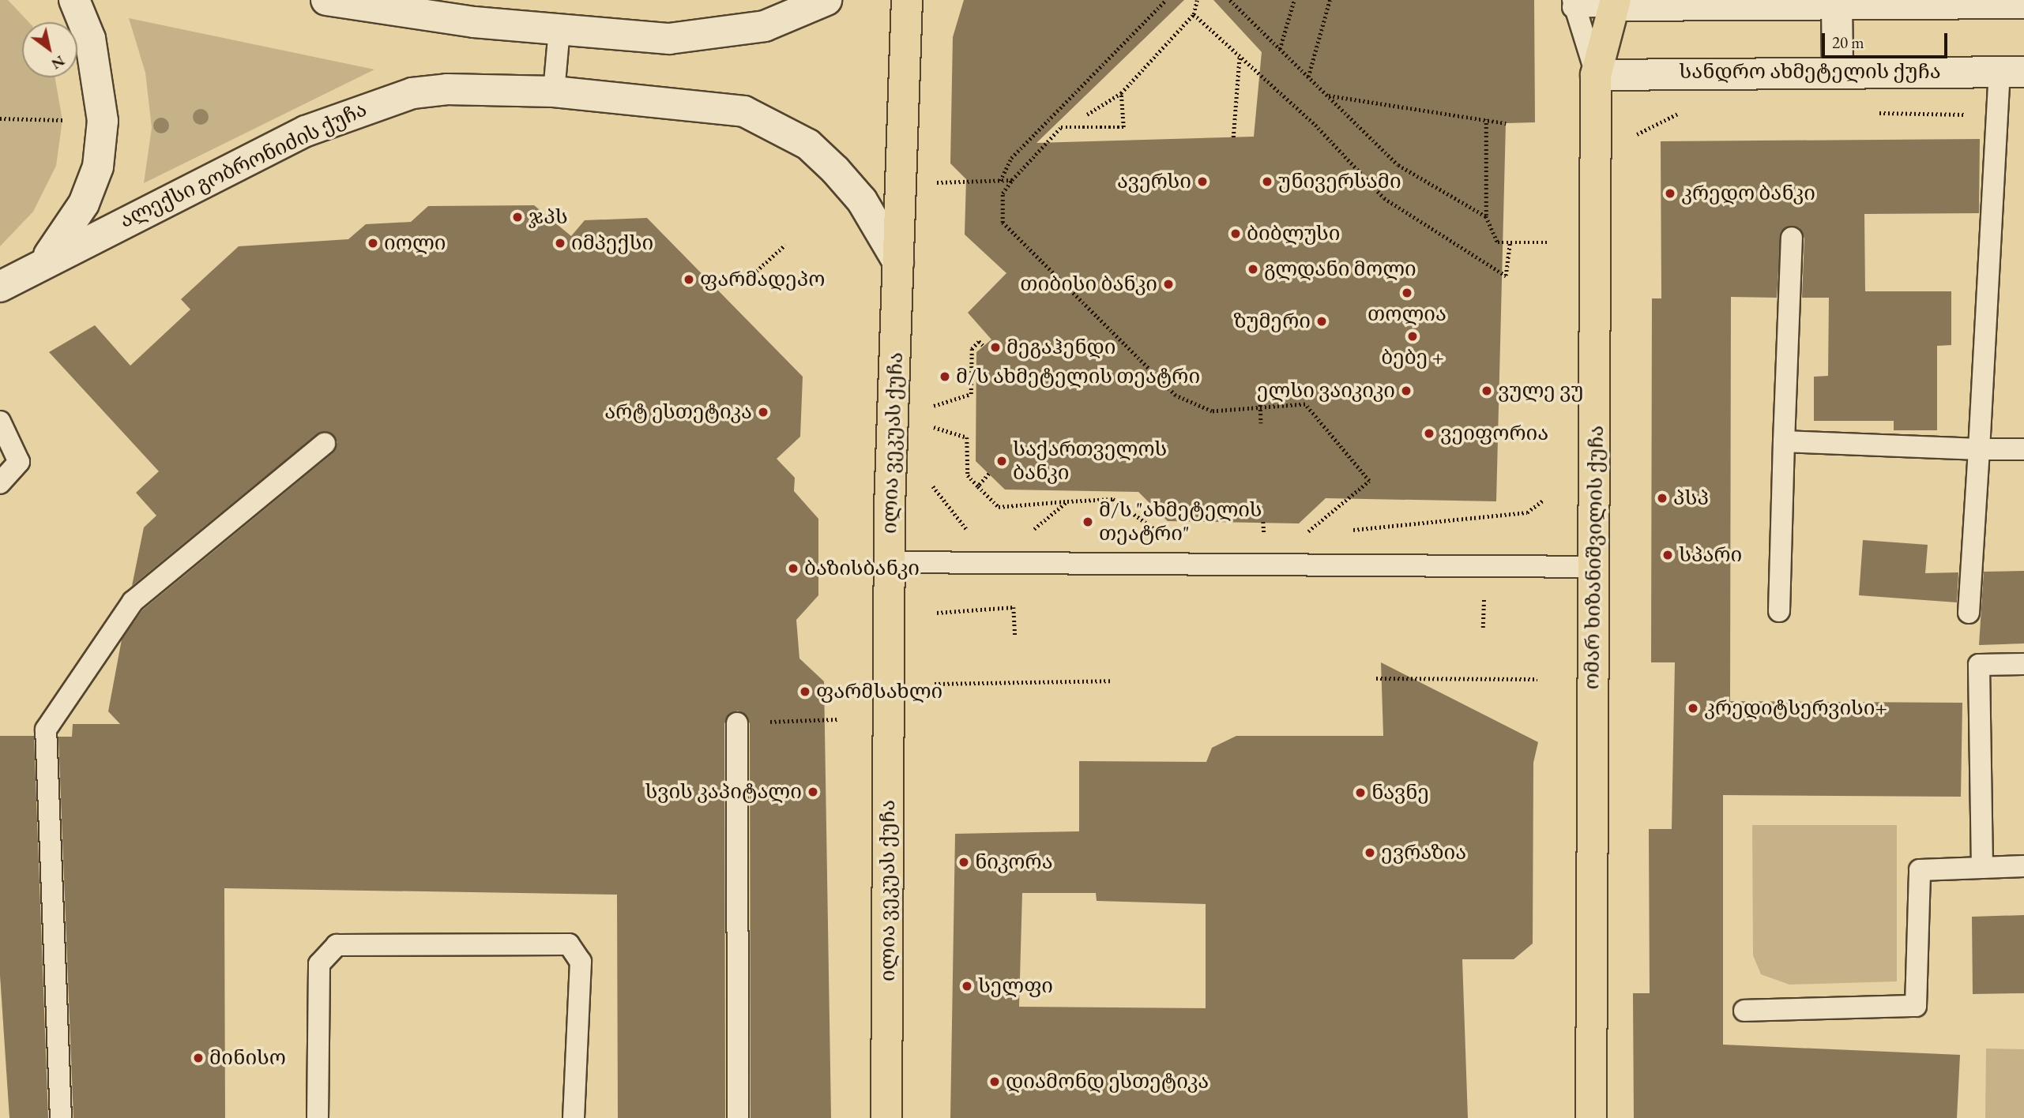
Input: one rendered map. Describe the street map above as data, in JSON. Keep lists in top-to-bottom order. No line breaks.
{"streets":{"main road":["სანდრო ახმეტელის ქუჩა","ალექსი გობრონიძის ქუჩა","ილია ვეკუას ქუჩა","ომარ ხიზანიშვილის ქუჩა"]},"crossings":[["სანდრო ახმეტელის ქუჩა","ომარ ხიზანიშვილის ქუჩა"],["ალექსი გობრონიძის ქუჩა","ილია ვეკუას ქუჩა"]],"places":["ავერსი","უნივერსამი","კრედო ბანკი","ჯპს","ბიბლუსი","იოლი","იმპექსი","გლდანი მოლი","ფარმადეპო","თიბისი ბანკი","თოლია","ზუმერი","ბებე +","მეგაჰენდი","მ/ს ახმეტელის თეატრი","ელსი ვაიკიკი","ვულე ვუ","არტ ესთეტიკა","ვეიფორია","საქართველოს ბანკი","პსპ","მ/ს \"ახმეტელის თეატრი\"","სპარი","ბაზისბანკი","ფარმსახლი","კრედიტსერვისი+","სვის კაპიტალი","ნავნე","ევრაზია","ნიკორა","სელფი","მინისო","დიამონდ ესთეტიკა"],"scale_bar":"20 m","north":"bottom right"}
